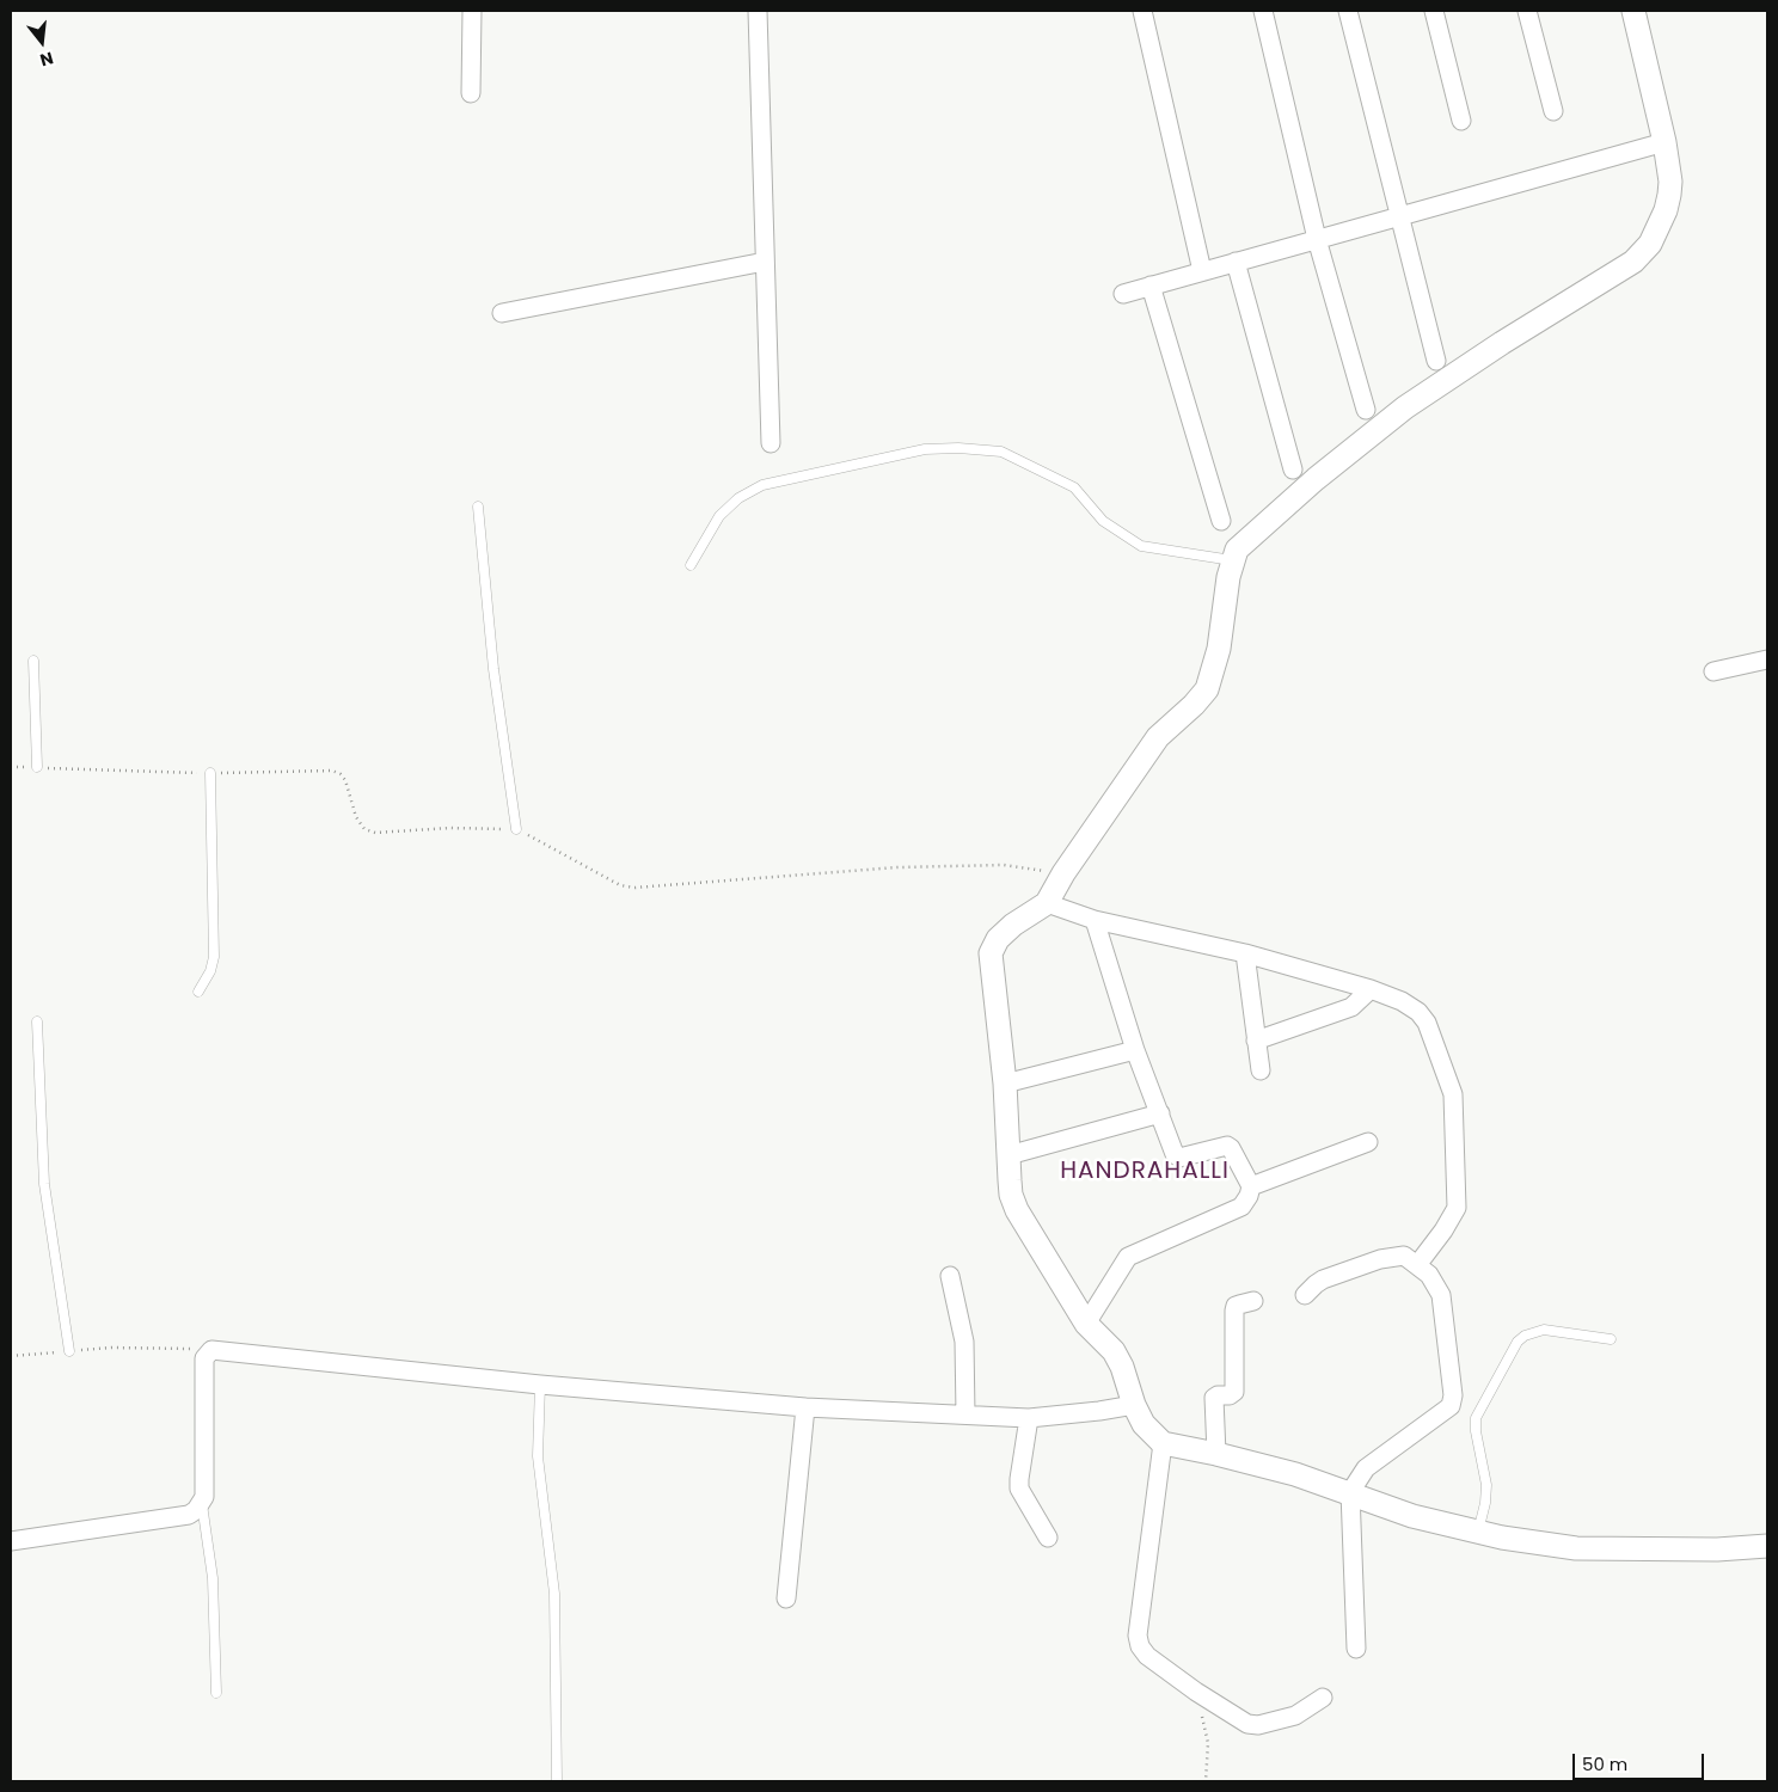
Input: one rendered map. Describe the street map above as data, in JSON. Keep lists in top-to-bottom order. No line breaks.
{"districts":["HANDRAHALLI"],"scale_bar":"50 m","north":"bottom"}
